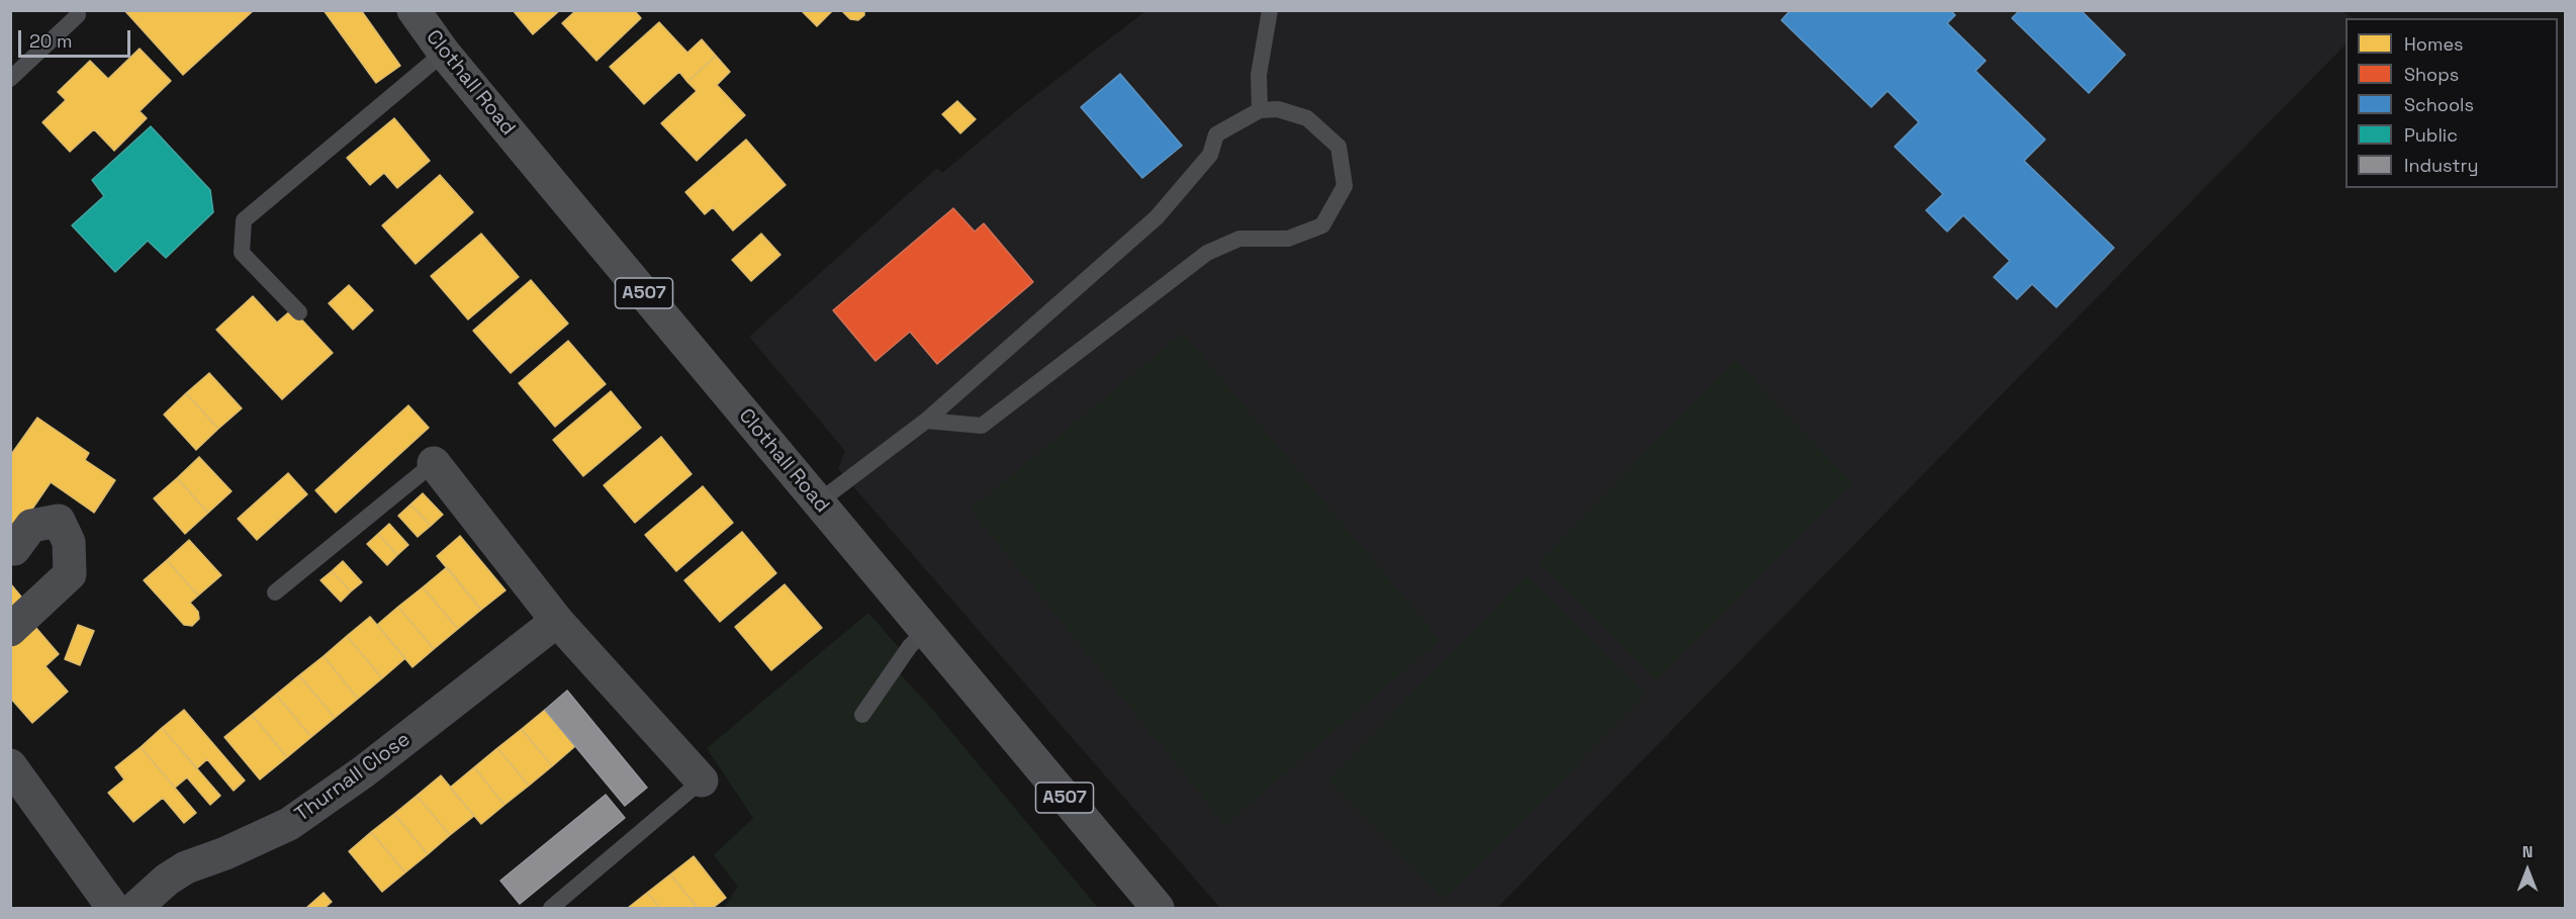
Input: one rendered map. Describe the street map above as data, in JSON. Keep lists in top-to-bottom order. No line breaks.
{"streets":{"main road":["Clothall Road","A507"],"street":["Thurnall Close"]},"legend":["Homes","Shops","Schools","Public","Industry"],"scale_bar":"20 m","north":"top"}
